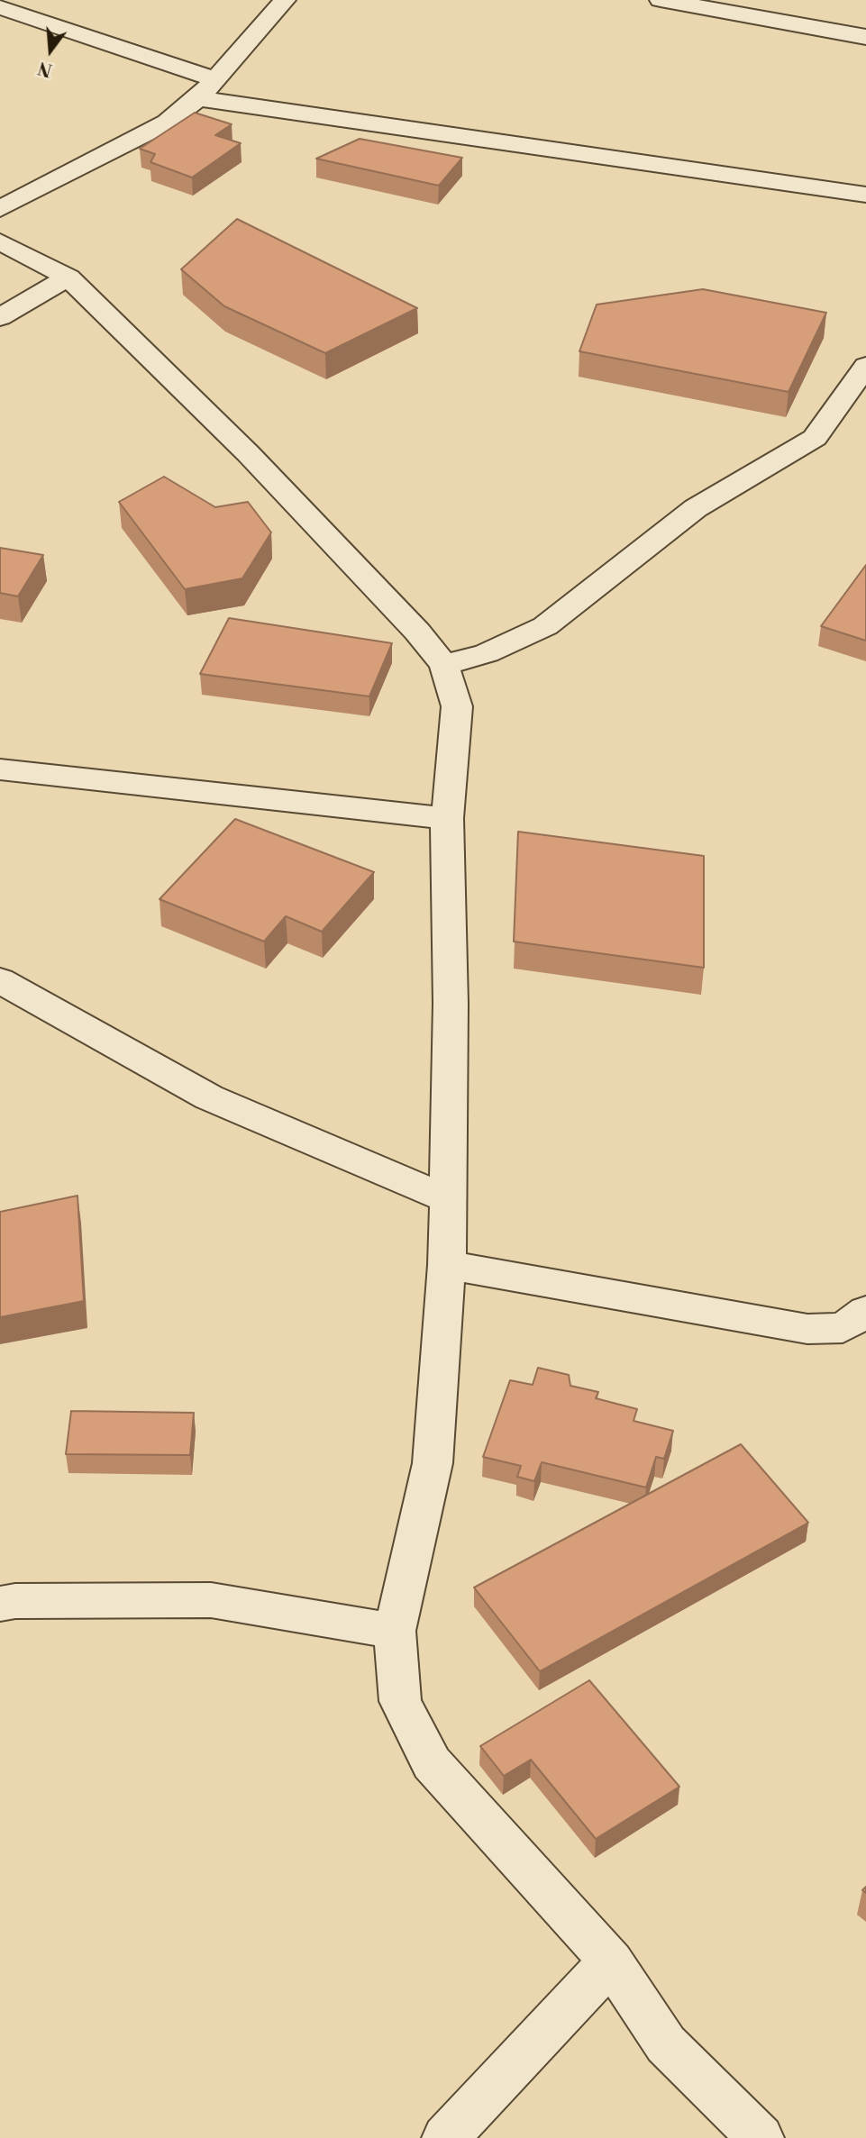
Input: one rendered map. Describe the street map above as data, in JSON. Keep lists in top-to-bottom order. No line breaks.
{"north":"bottom"}
